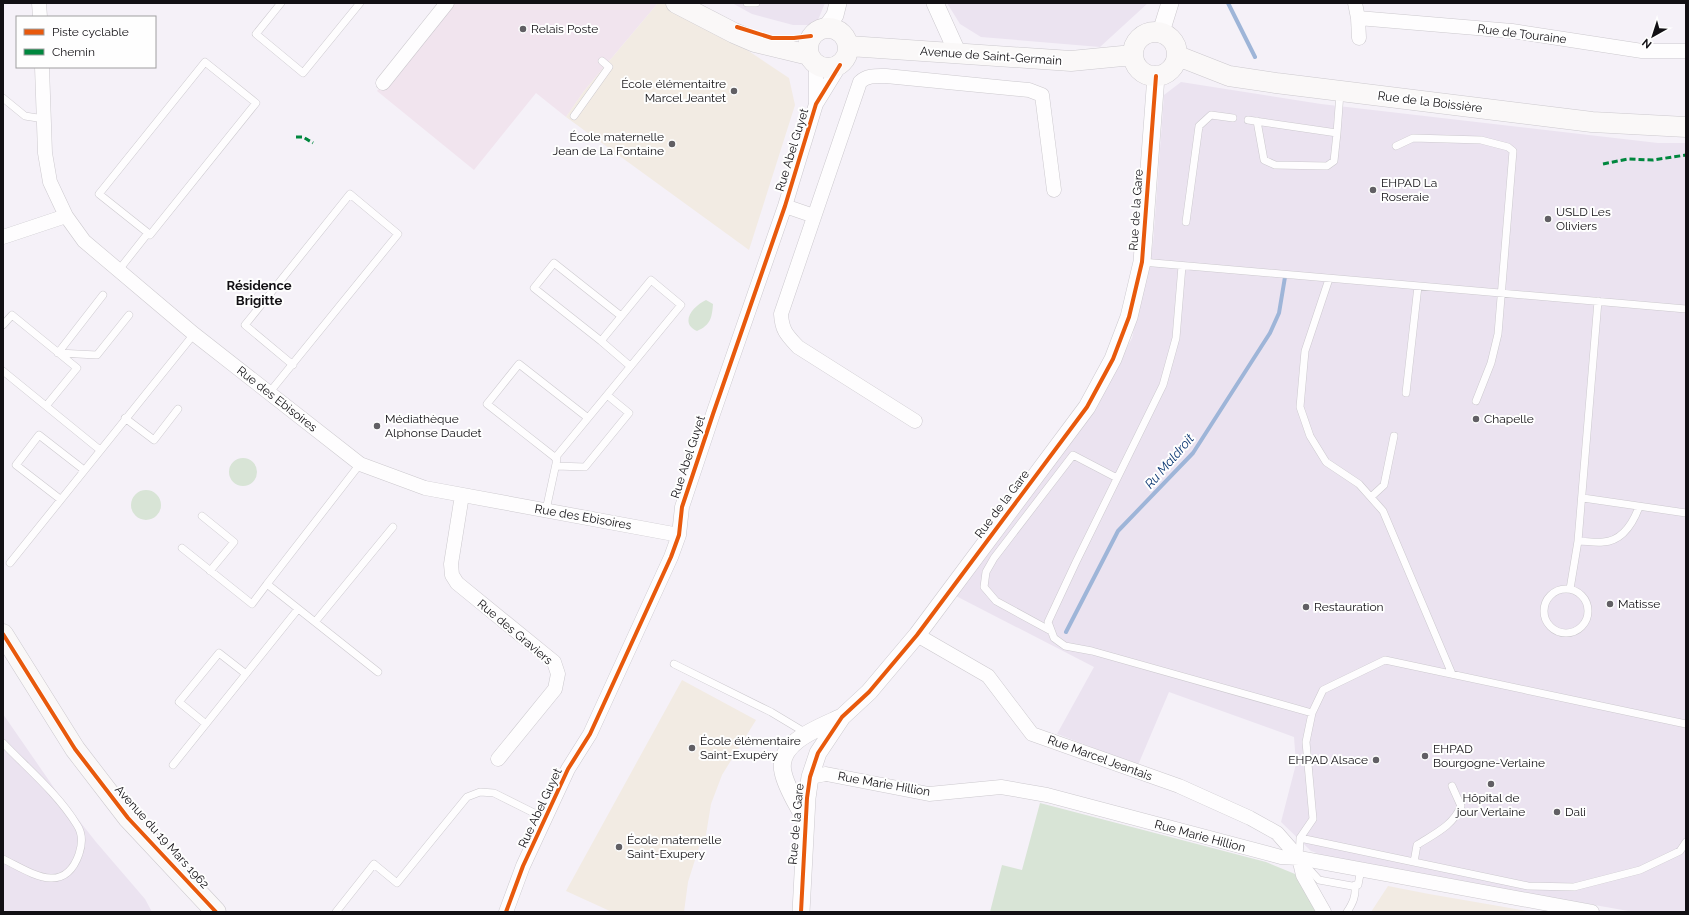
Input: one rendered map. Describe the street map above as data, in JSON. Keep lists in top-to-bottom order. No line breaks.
{"streets":{"main road":["Avenue de Saint-Germain","Rue de la Boissière","Avenue du 19 Mars 1962"],"street":["Rue de Touraine","Rue Abel Guyet","Rue de la Gare","Rue des Ebisoires","Rue des Graviers","Rue Marcel Jeantais","Rue Marie Hillion"]},"crossings":[["Avenue de Saint-Germain","Rue de la Boissière"],["Avenue de Saint-Germain","Rue Abel Guyet"],["Avenue de Saint-Germain","Rue de la Gare"],["Rue de la Boissière","Rue de la Gare"],["Rue Abel Guyet","Rue des Ebisoires"],["Rue de la Gare","Rue Marcel Jeantais"],["Rue de la Gare","Rue Marie Hillion"],["Rue des Ebisoires","Rue des Graviers"],["Rue Marcel Jeantais","Rue Marie Hillion"]],"districts":["Résidence Brigitte"],"water":["Ru Maldroit"],"places":["Relais Poste","École élémentaitre Marcel Jeantet","École maternelle Jean de La Fontaine","EHPAD La Roseraie","USLD Les Oliviers","Chapelle","Médiathèque Alphonse Daudet","Matisse","Restauration","École élémentaire Saint-Exupéry","EHPAD Bourgogne-Verlaine","EHPAD Alsace","Hôpital de jour Verlaine","Dali","École maternelle Saint-Exupery"],"legend":["Piste cyclable","Chemin"],"north":"bottom left"}
